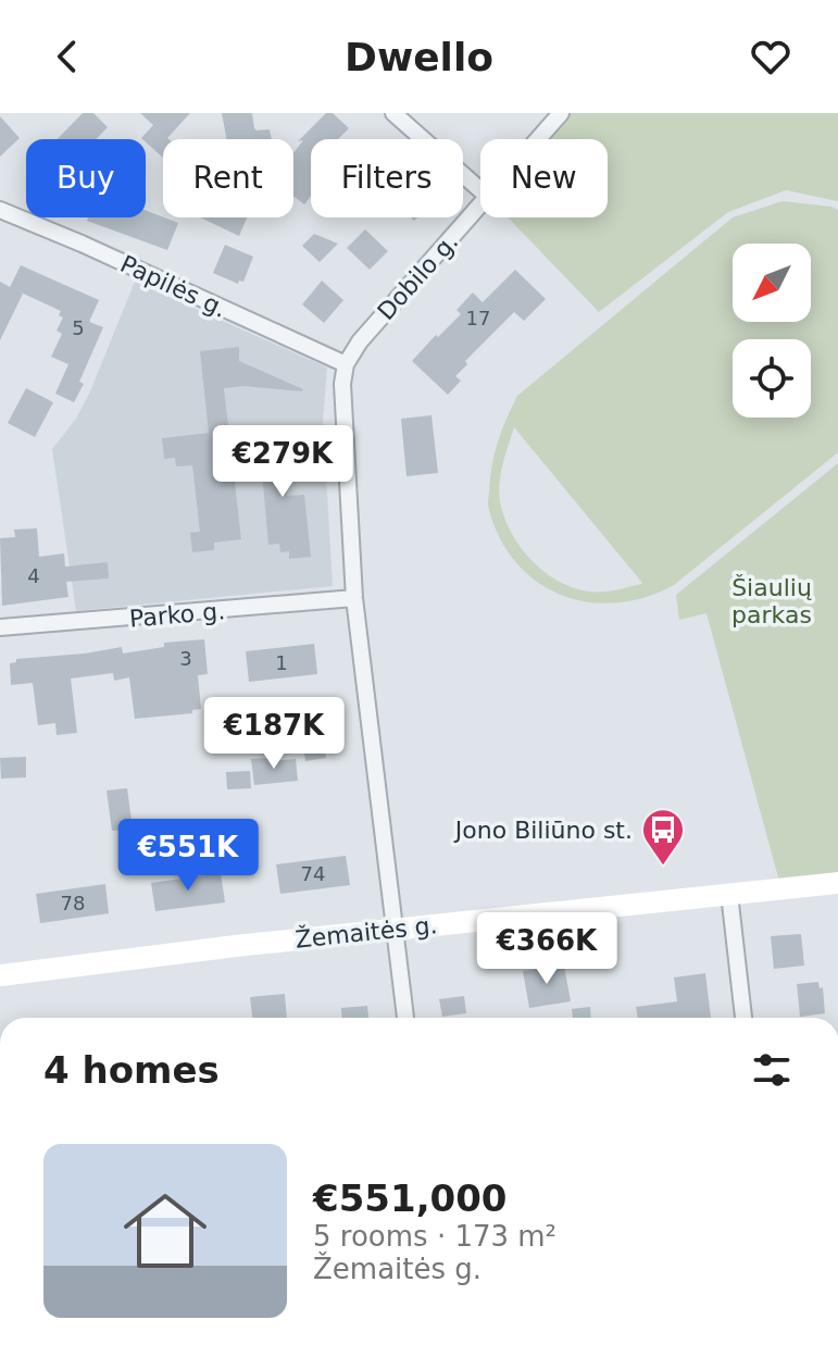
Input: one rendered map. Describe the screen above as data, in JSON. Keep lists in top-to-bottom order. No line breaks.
{"streets":{"main road":["Žemaitės g."],"street":["Dobilo g.","Papilės g.","Parko g."]},"crossings":[["Dobilo g.","Papilės g."]],"parks":["Šiaulių parkas"],"places":{"bus stop":["Jono Biliūno st."]},"house_numbers":["17","5","4","3","1","74","78"],"north":"bottom left","page":{"header":"Dwello","chip":["Buy","Rent","Filters","New"],"price":["€279K","€187K","€551K","€366K"],"heading":"4 homes","list":[{"name":"€551,000","note":"5 rooms · 173 m² · Žemaitės g."}]}}
